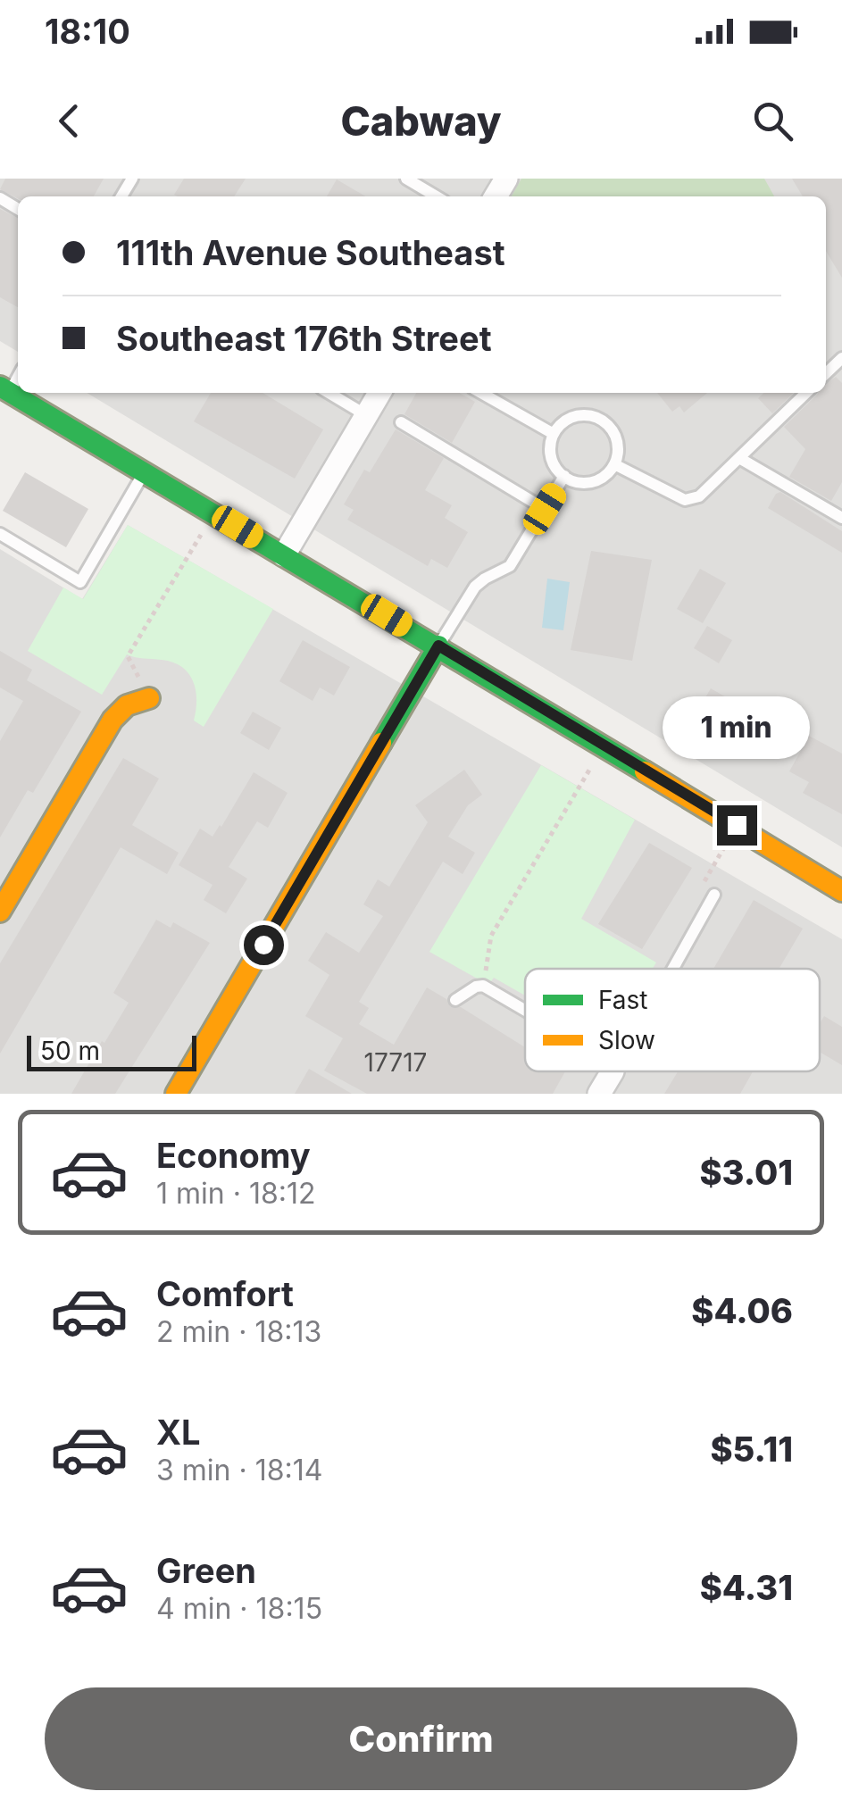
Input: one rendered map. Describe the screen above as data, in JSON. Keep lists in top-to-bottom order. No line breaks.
{"house_numbers":["17717"],"legend":["Fast","Slow"],"scale_bar":"50 m","page":{"status":"18:10","header":"Cabway","banner":["111th Avenue Southeast","Southeast 176th Street"],"bubble":"1 min","scale":"50 m","list":[{"name":"Economy","note":"1 min · 18:12","value":"$3.01"},{"name":"Comfort","note":"2 min · 18:13","value":"$4.06"},{"name":"XL","note":"3 min · 18:14","value":"$5.11"},{"name":"Green","note":"4 min · 18:15","value":"$4.31"}],"buttons":"Confirm"}}
